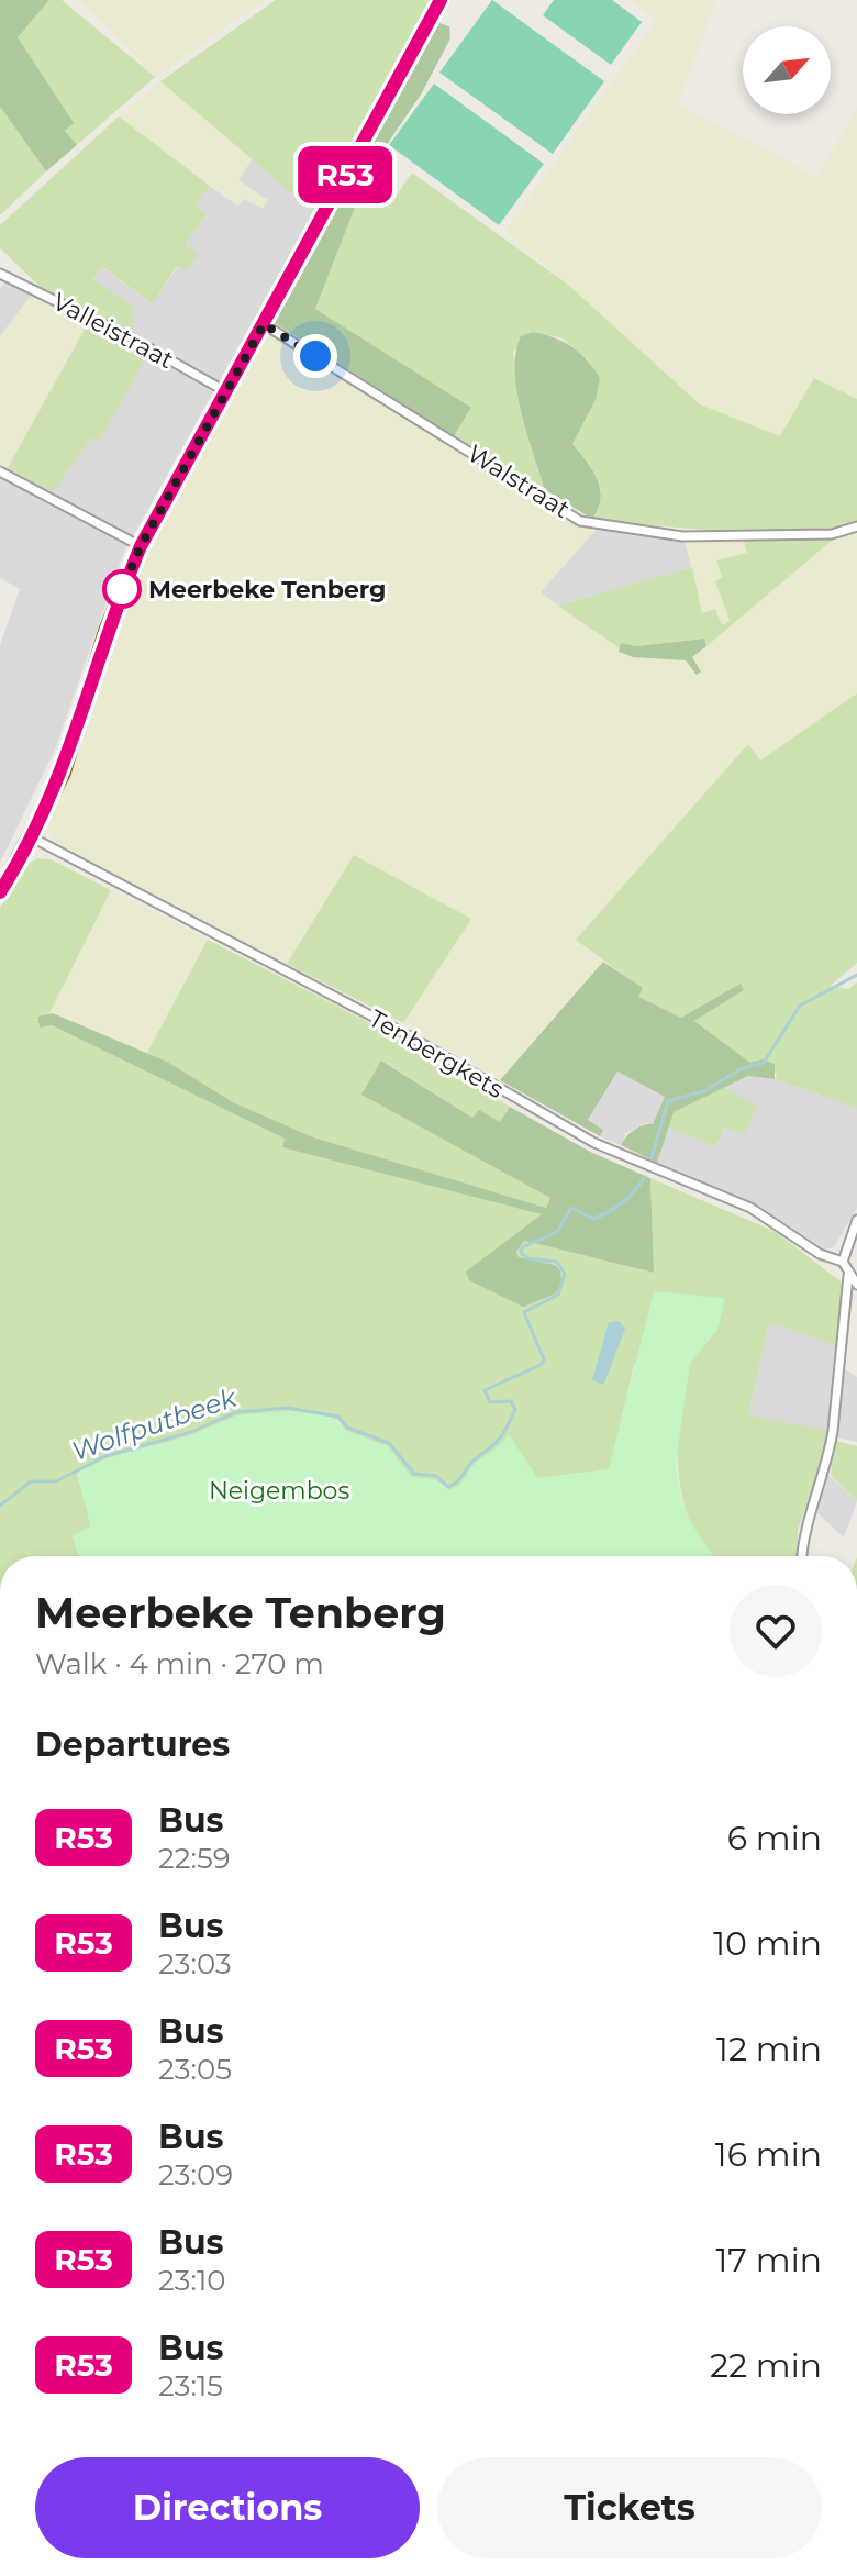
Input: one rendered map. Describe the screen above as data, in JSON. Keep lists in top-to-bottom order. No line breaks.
{"streets":{"street":["Valleistraat","Walstraat","Tenbergkets"]},"water":["Wolfputbeek"],"parks":["Neigembos"],"places":["Meerbeke Tenberg"],"lines":["bus line R53"],"north":"top right","page":{"on_map":"R53","heading":[["Meerbeke Tenberg","Walk · 4 min · 270 m"],"Departures"],"list":[{"mark":"R53","name":"Bus","note":"22:59","value":"6 min"},{"mark":"R53","name":"Bus","note":"23:03","value":"10 min"},{"mark":"R53","name":"Bus","note":"23:05","value":"12 min"},{"mark":"R53","name":"Bus","note":"23:09","value":"16 min"},{"mark":"R53","name":"Bus","note":"23:10","value":"17 min"},{"mark":"R53","name":"Bus","note":"23:15","value":"22 min"}],"buttons":["Directions","Tickets"]}}
